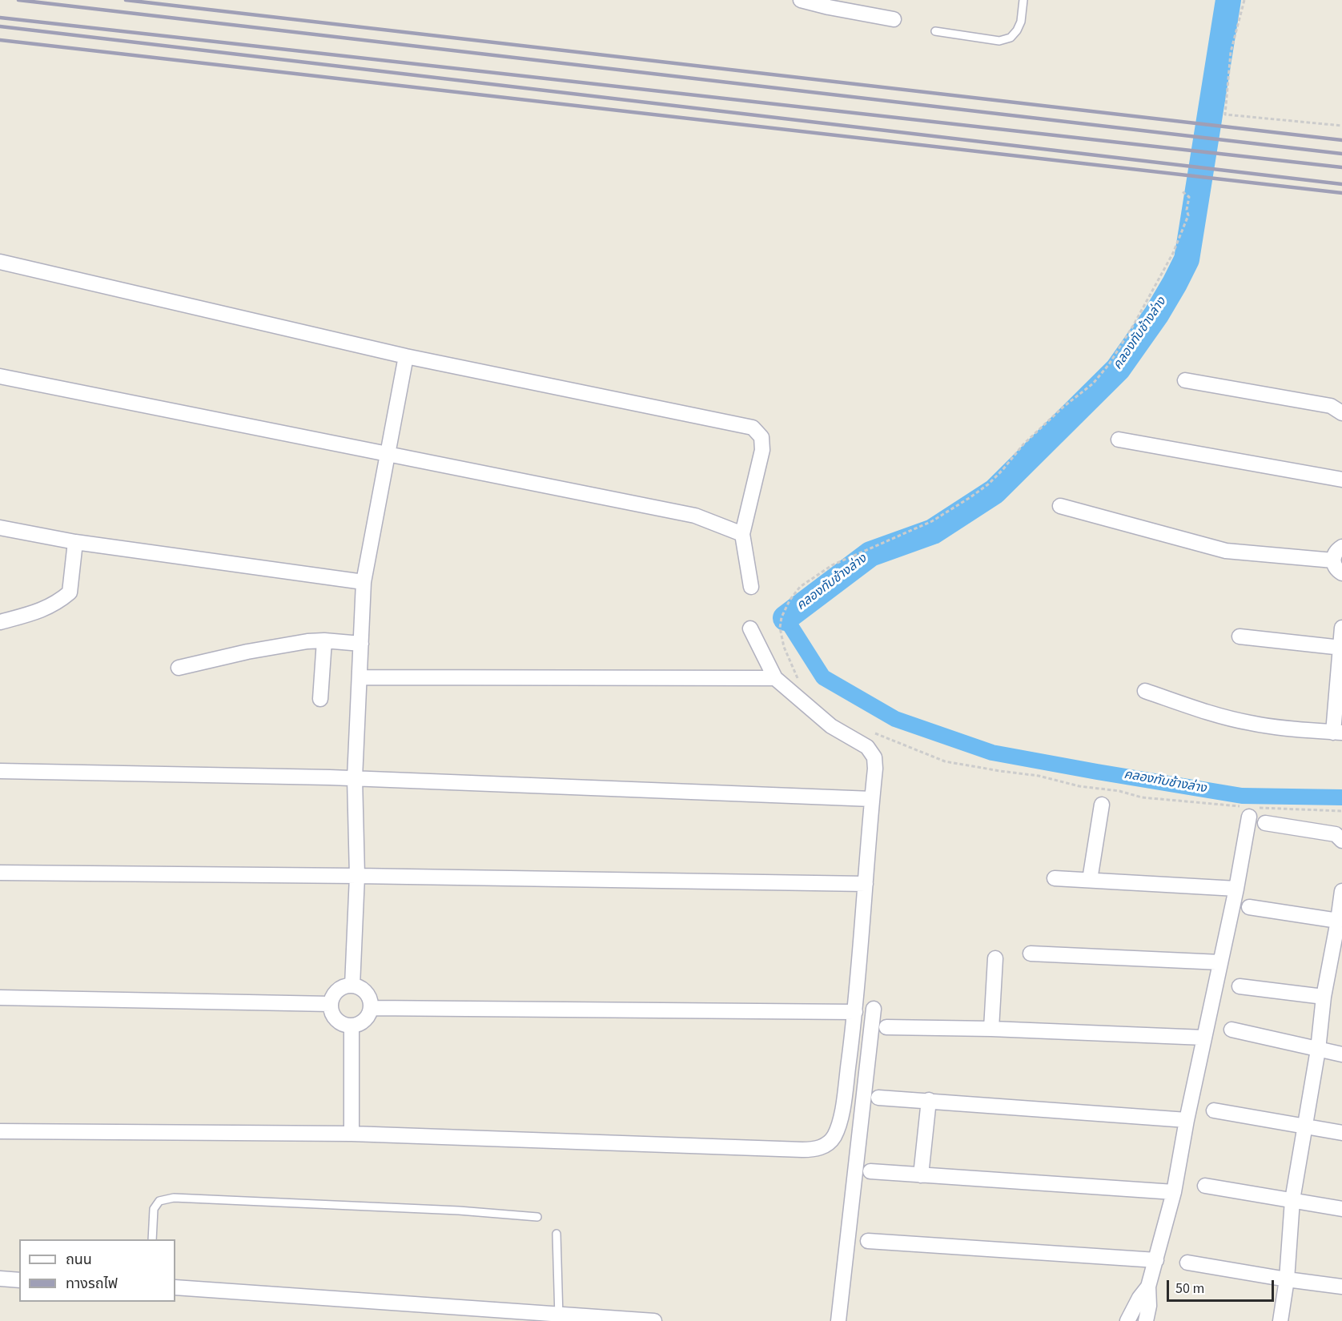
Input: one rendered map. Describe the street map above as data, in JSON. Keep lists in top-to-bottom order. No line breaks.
{"water":["คลองทับช้างล่าง"],"legend":["ถนน","ทางรถไฟ"],"scale_bar":"50 m"}
